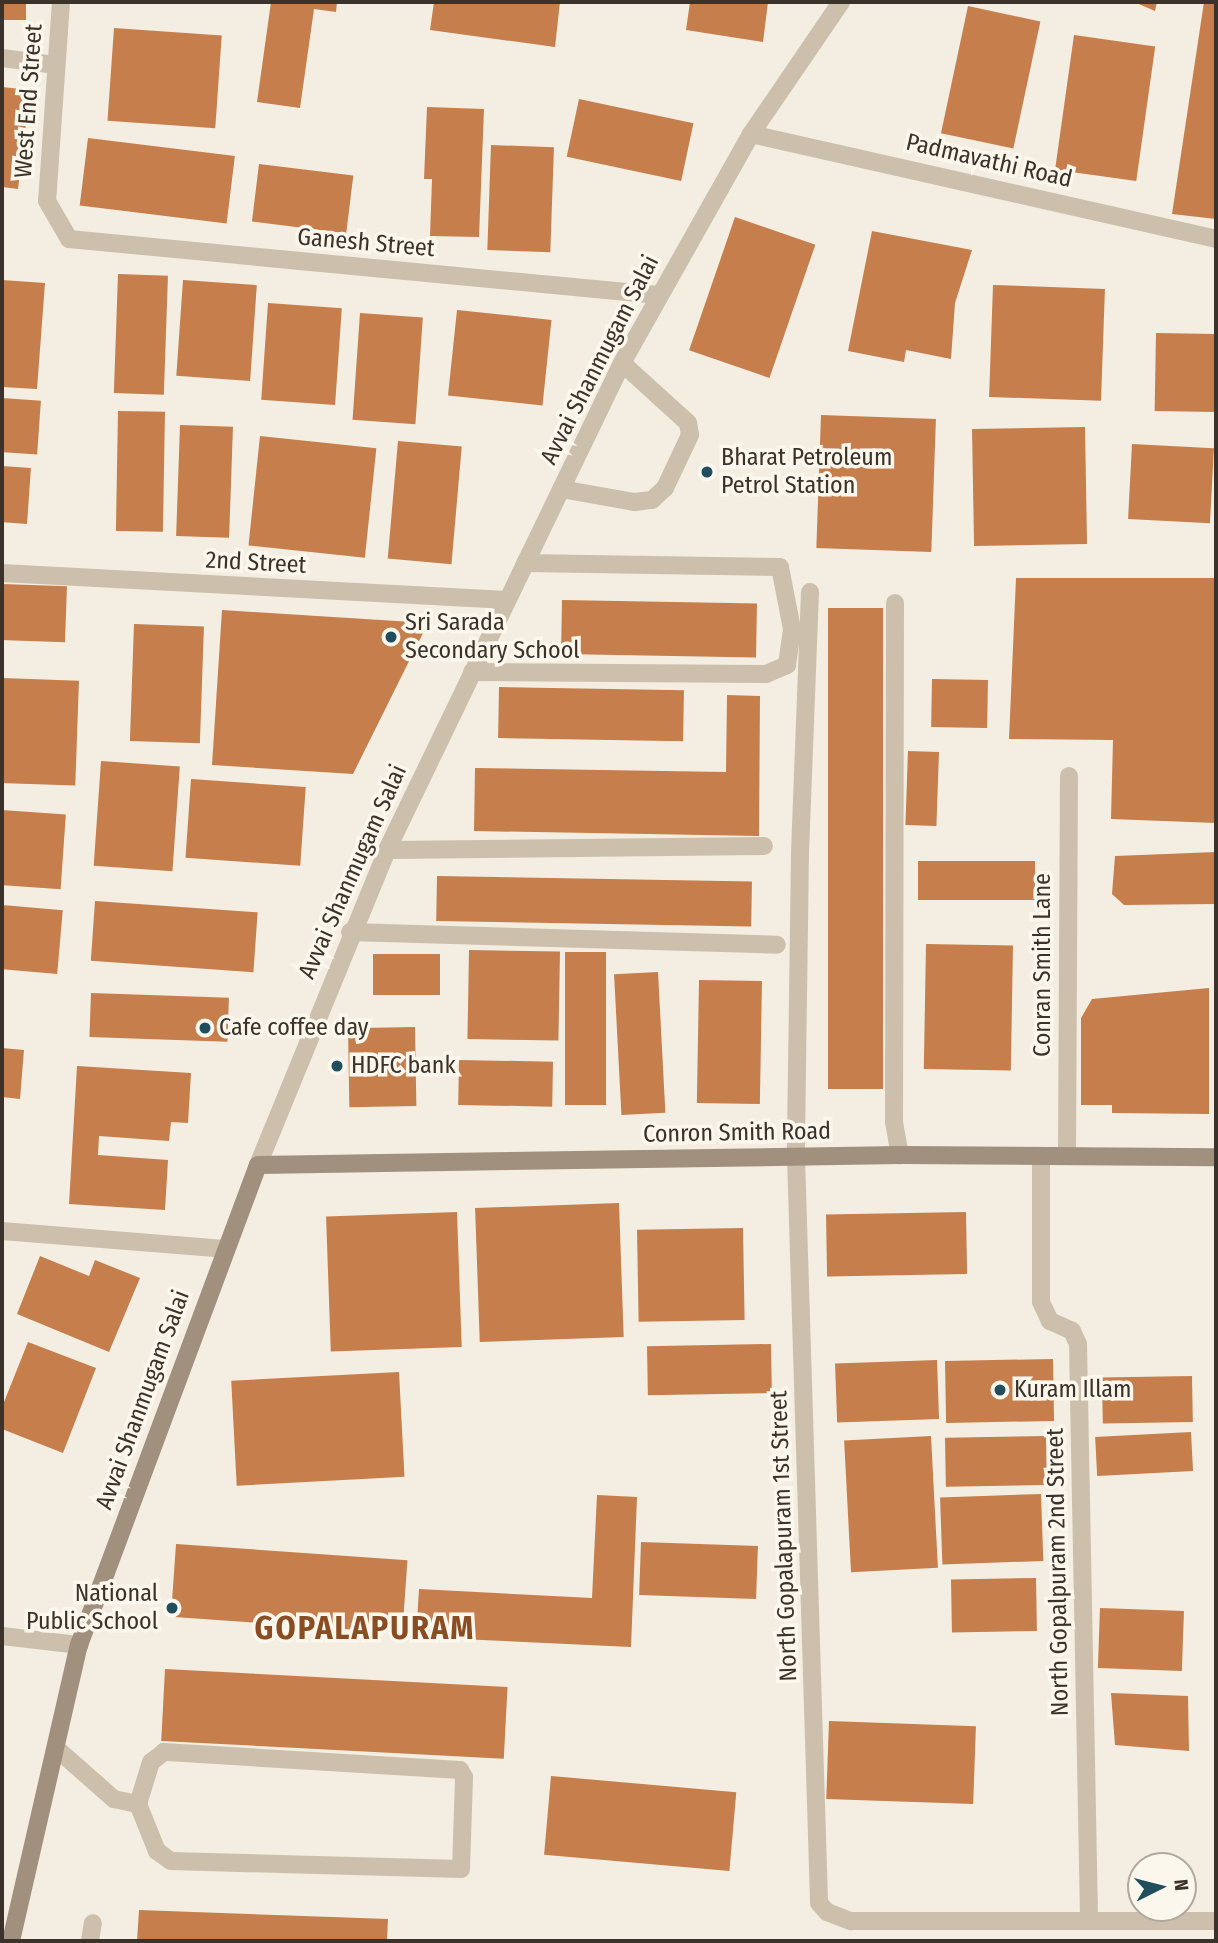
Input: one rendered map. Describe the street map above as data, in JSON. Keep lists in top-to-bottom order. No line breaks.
{"streets":{"main road":["Avvai Shanmugam Salai","Conron Smith Road"],"street":["West End Street","Padmavathi Road","Ganesh Street","2nd Street","Conran Smith Lane","North Gopalapuram 1st Street","North Gopalpuram 2nd Street"]},"crossings":[["West End Street","Ganesh Street"],["Padmavathi Road","Avvai Shanmugam Salai"],["Ganesh Street","Avvai Shanmugam Salai"],["Avvai Shanmugam Salai","2nd Street"],["Avvai Shanmugam Salai","Conron Smith Road"],["Conran Smith Lane","Conron Smith Road"],["Conron Smith Road","North Gopalapuram 1st Street"],["Conron Smith Road","North Gopalpuram 2nd Street"]],"districts":["GOPALAPURAM"],"places":["Bharat Petroleum Petrol Station","Sri Sarada Secondary School","Cafe coffee day","HDFC bank","Kuram Illam","National Public School"],"north":"right"}
